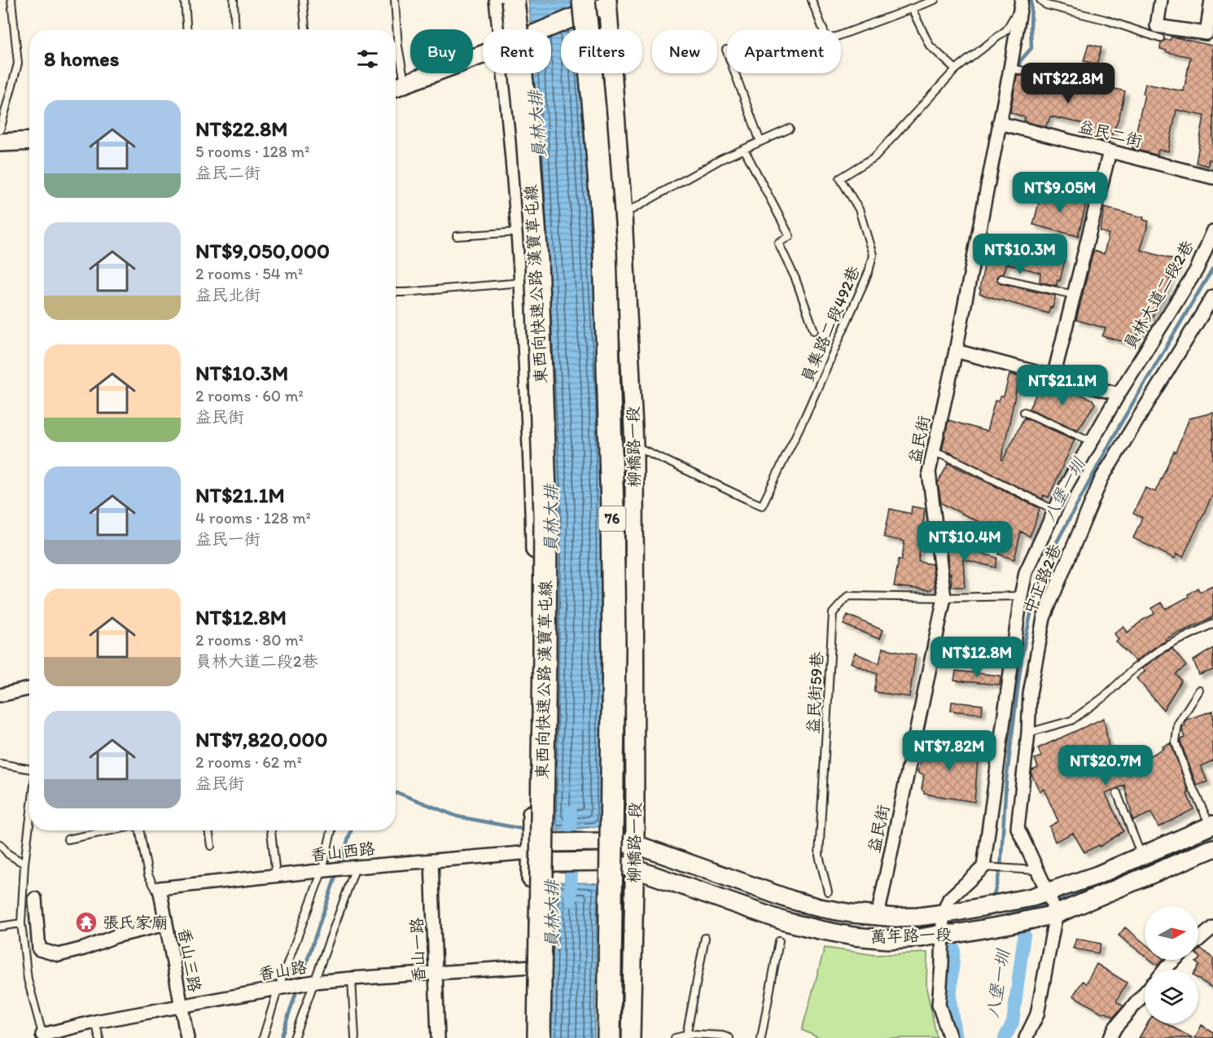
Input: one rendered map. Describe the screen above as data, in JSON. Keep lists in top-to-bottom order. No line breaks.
{"streets":{"highway":["東西向快速公路 漢寶草屯線","76"],"main road":["柳橋路一段","萬年路一段"],"street":["益民二街","員林大道二段2巷","益民街","中正路2巷","香山西路","香山一路","香山三路","香山路"],"lane":["員集路二段492巷","益民街59巷"]},"crossings":[["益民二街","益民街"],["員林大道二段2巷","益民街59巷"],["員集路二段492巷","益民街"],["員集路二段492巷","柳橋路一段"],["益民街","益民街59巷"],["益民街","萬年路一段"],["柳橋路一段","萬年路一段"],["中正路2巷","萬年路一段"],["香山西路","萬年路一段"],["香山西路","香山一路"],["香山西路","香山三路"],["香山一路","香山路"],["香山三路","香山路"]],"water":["員林大排","八堡一圳"],"places":{"temple":["張氏家廟"]},"north":"right","page":{"chip":["Buy","Rent","Filters","New","Apartment"],"heading":"8 homes","price":["NT$22.8M","NT$9.05M","NT$10.3M","NT$21.1M","NT$10.4M","NT$12.8M","NT$7.82M","NT$20.7M"],"list":[{"name":"NT$22.8M","note":"5 rooms · 128 m² · 益民二街"},{"name":"NT$9,050,000","note":"2 rooms · 54 m² · 益民北街"},{"name":"NT$10.3M","note":"2 rooms · 60 m² · 益民街"},{"name":"NT$21.1M","note":"4 rooms · 128 m² · 益民一街"},{"name":"NT$12.8M","note":"2 rooms · 80 m² · 員林大道二段2巷"},{"name":"NT$7,820,000","note":"2 rooms · 62 m² · 益民街"}]}}
